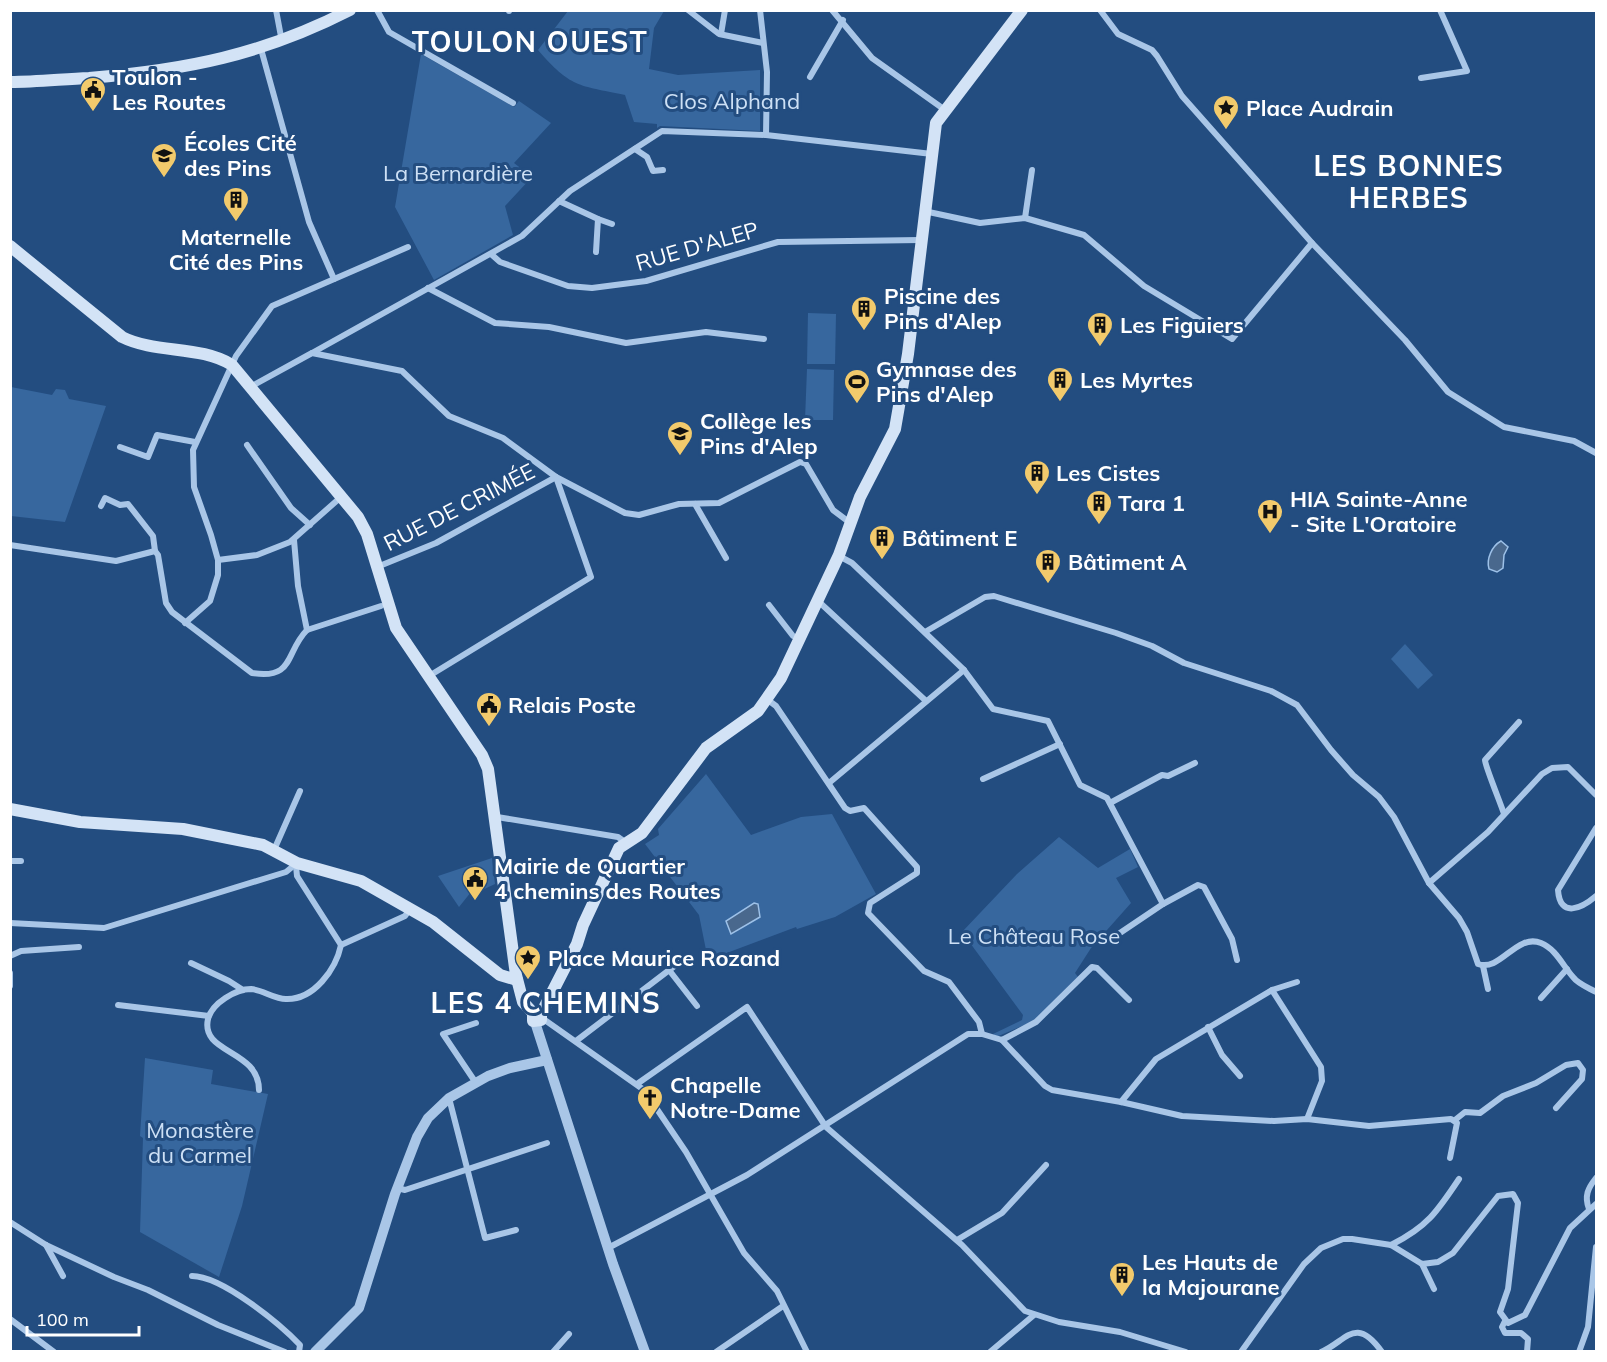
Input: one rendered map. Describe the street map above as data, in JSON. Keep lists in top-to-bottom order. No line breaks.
{"streets":{"street":["RUE D'ALEP","RUE DE CRIMÉE"]},"districts":["TOULON OUEST","LES BONNES HERBES","LES 4 CHEMINS"],"parks":["Clos Alphand","La Bernardière","Le Château Rose","Monastère du Carmel"],"places":{"public building":["Toulon - Les Routes","Relais Poste","Mairie de Quartier 4 chemins des Routes"],"place":["Place Audrain","Place Maurice Rozand"],"school or university":["Écoles Cité des Pins","Collège les Pins d'Alep"],"building":["Maternelle Cité des Pins","Piscine des Pins d'Alep","Les Figuiers","Les Myrtes","Les Cistes","Tara 1","Bâtiment E","Bâtiment A","Les Hauts de la Majourane"],"sports":["Gymnase des Pins d'Alep"],"hospital":["HIA Sainte-Anne - Site L'Oratoire"],"church":["Chapelle Notre-Dame"]},"scale_bar":"100 m"}
